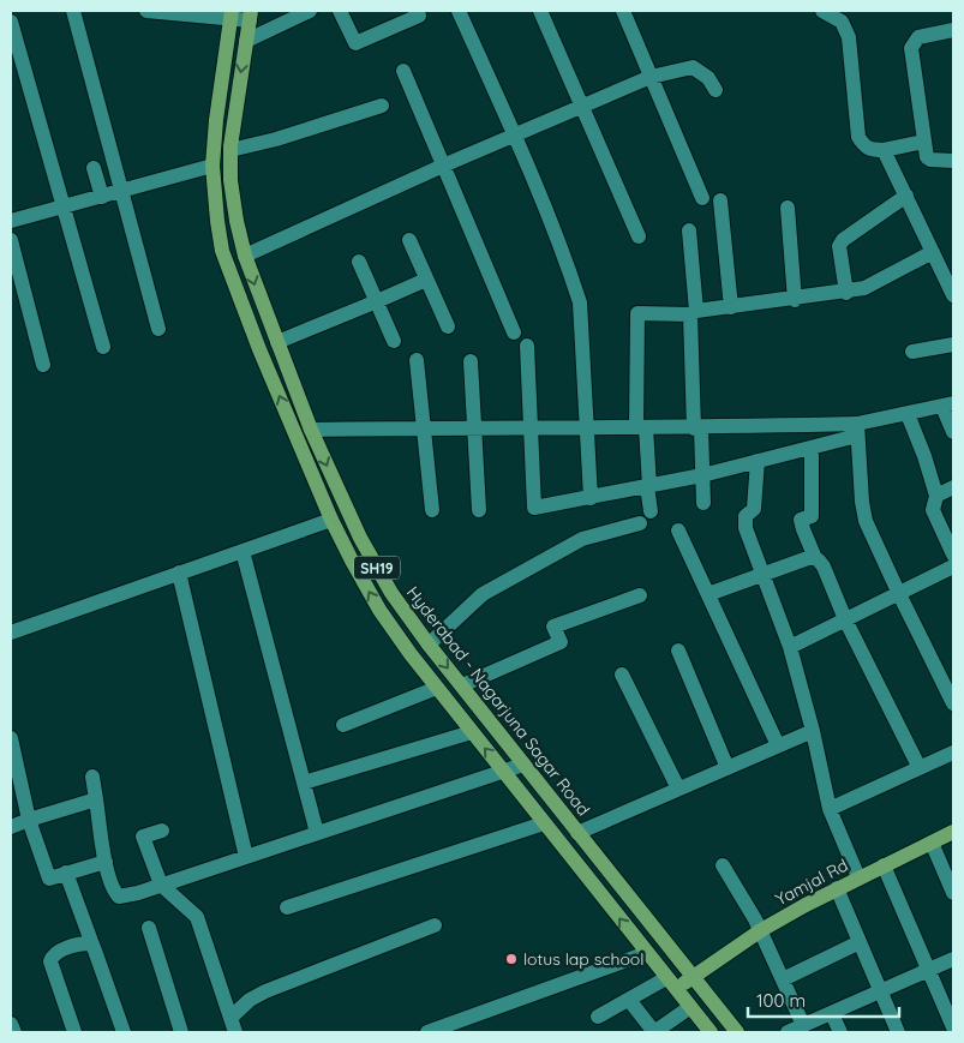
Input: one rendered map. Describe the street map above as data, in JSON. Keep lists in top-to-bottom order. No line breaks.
{"streets":{"main road":["SH19","Hyderabad - Nagarjuna Sagar Road","Yamjal Rd"]},"crossings":[["SH19","Yamjal Rd"],["Hyderabad - Nagarjuna Sagar Road","Yamjal Rd"]],"places":["lotus lap school"],"scale_bar":"100 m"}
